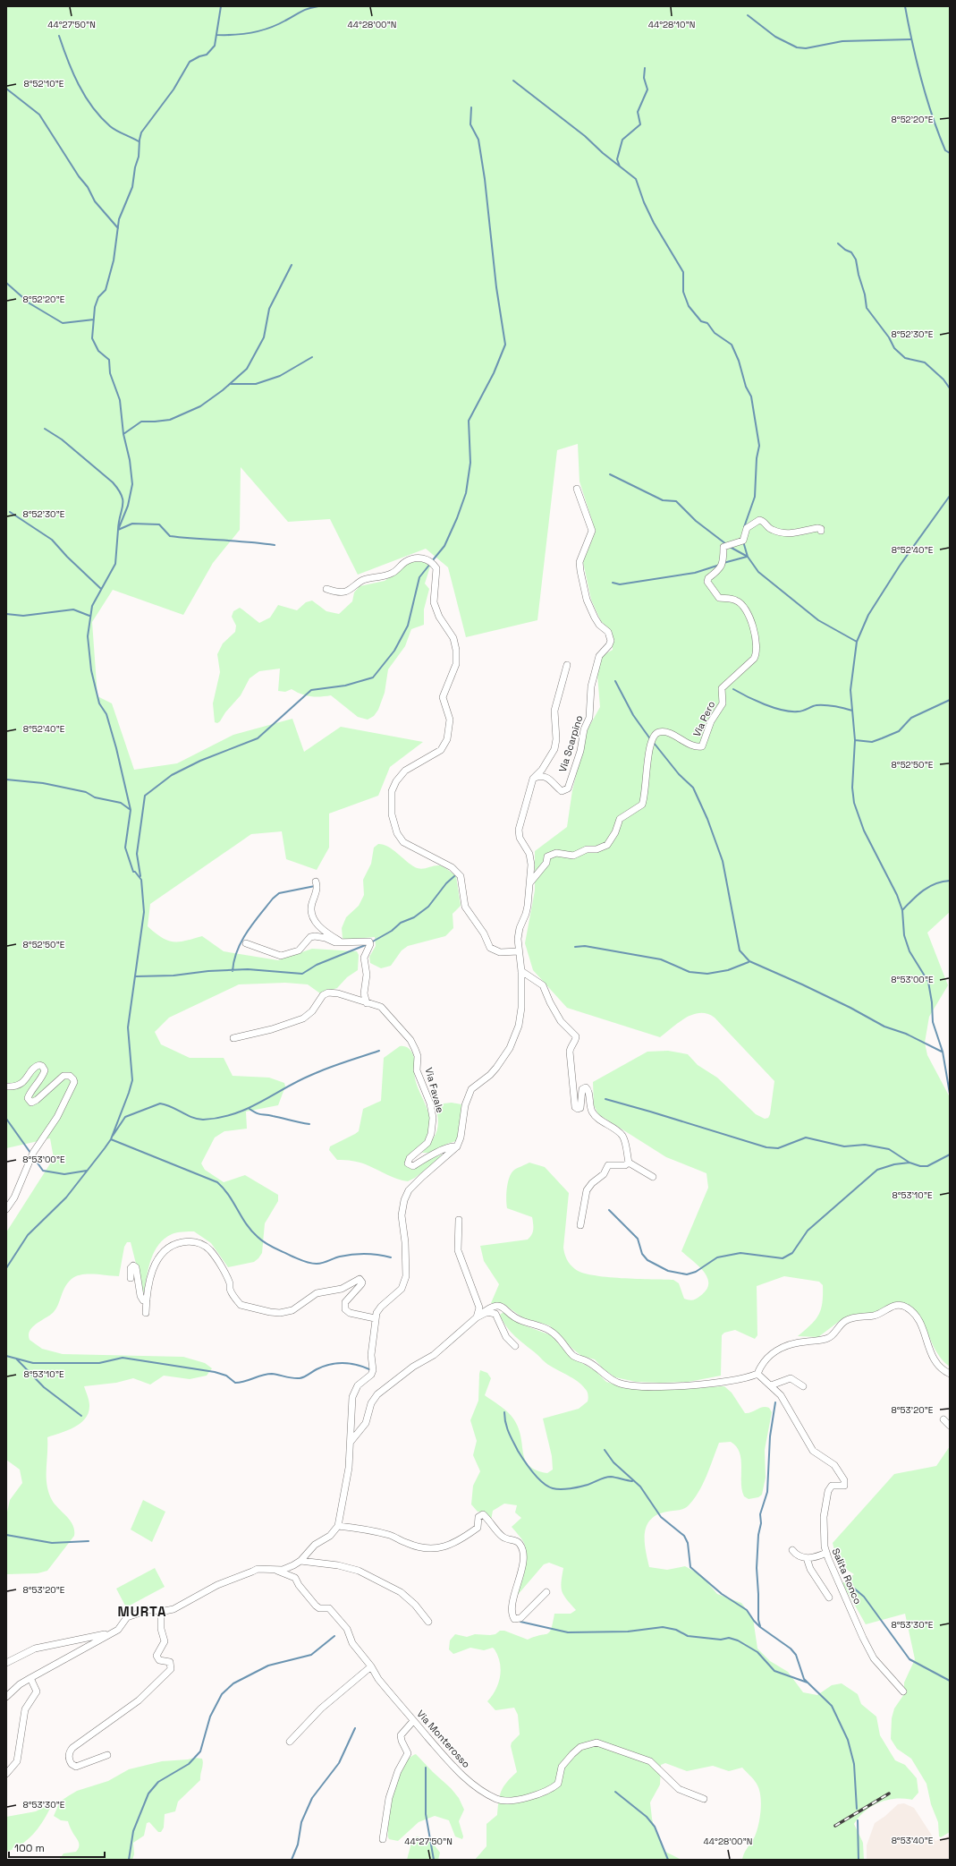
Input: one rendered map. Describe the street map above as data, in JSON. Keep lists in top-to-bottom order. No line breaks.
{"streets":{"street":["Via Pero","Via Scarpino","Via Favale","Salita Ronco","Via Monterosso"]},"districts":["MURTA"],"scale_bar":"100 m","coordinates":["44°28'10\"N","44°27'50\"N","44°28'00\"N","8°52'10\"E","8°52'20\"E","8°52'30\"E","8°52'40\"E","8°52'50\"E","8°53'00\"E","8°53'10\"E","8°53'20\"E","8°53'30\"E","8°53'40\"E"]}
